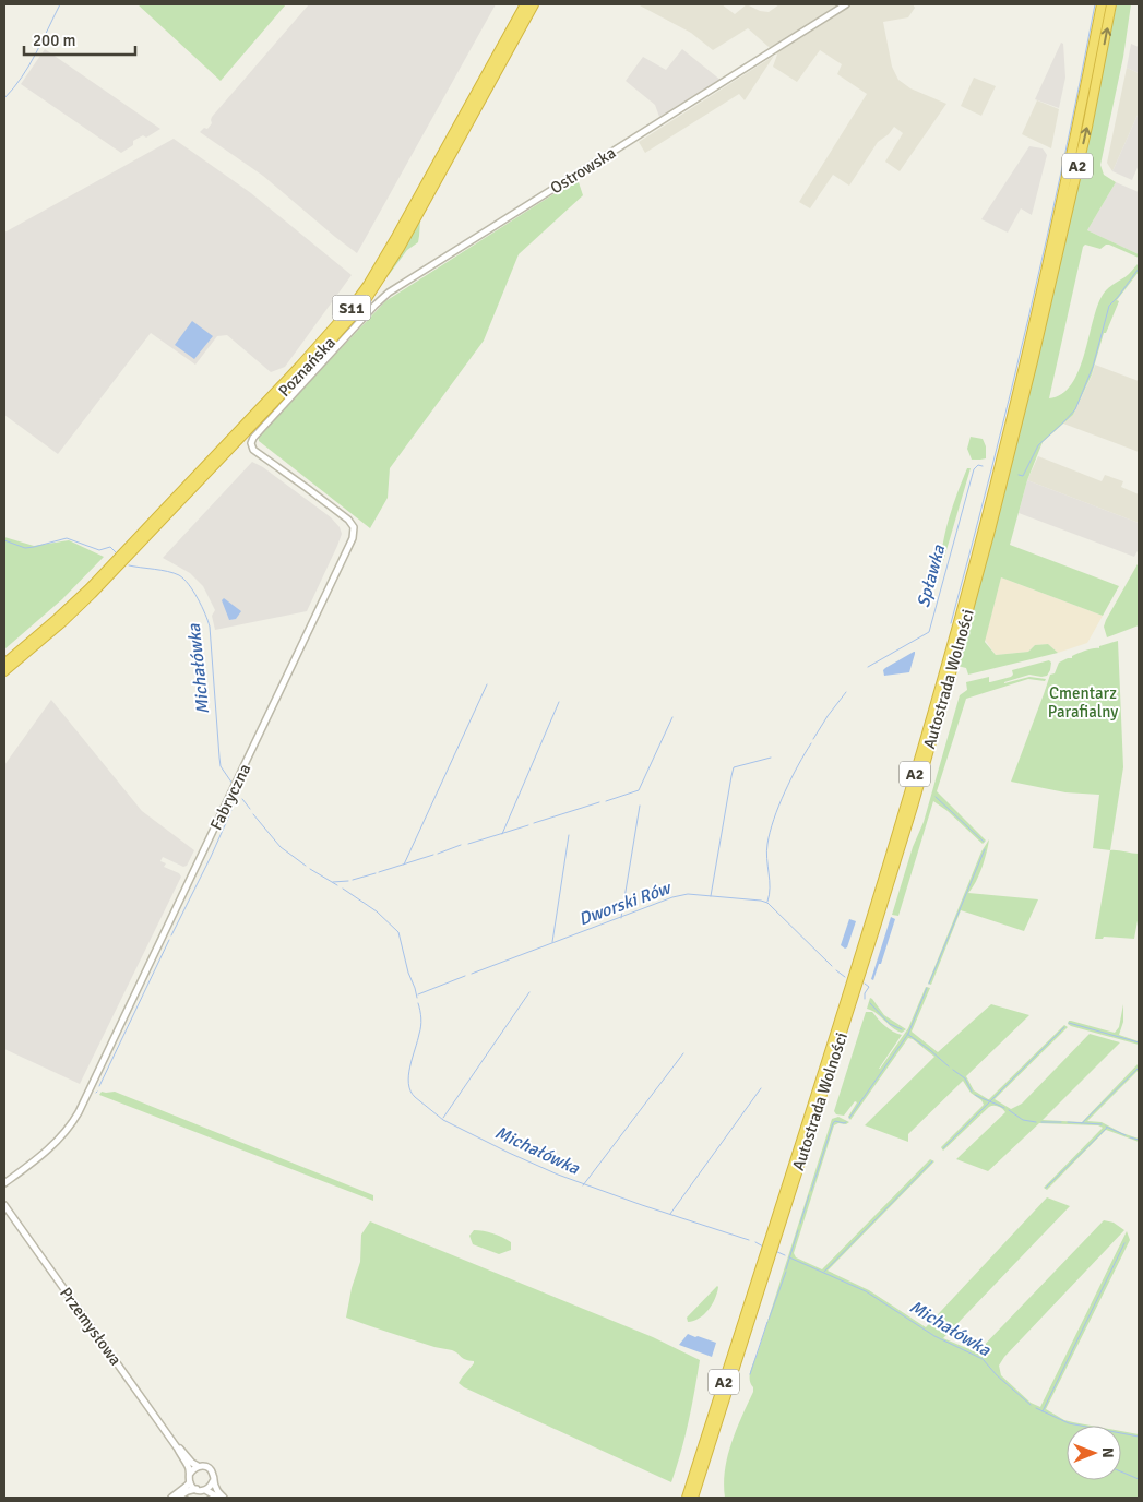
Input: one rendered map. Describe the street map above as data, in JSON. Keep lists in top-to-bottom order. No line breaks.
{"streets":{"highway":["A2","S11","Poznańska","Autostrada Wolności"],"street":["Ostrowska","Fabryczna","Przemysłowa"]},"crossings":[["Ostrowska","Fabryczna"]],"water":["Spławka","Michałówka","Dworski Rów"],"parks":["Cmentarz Parafialny"],"scale_bar":"200 m","north":"right"}
